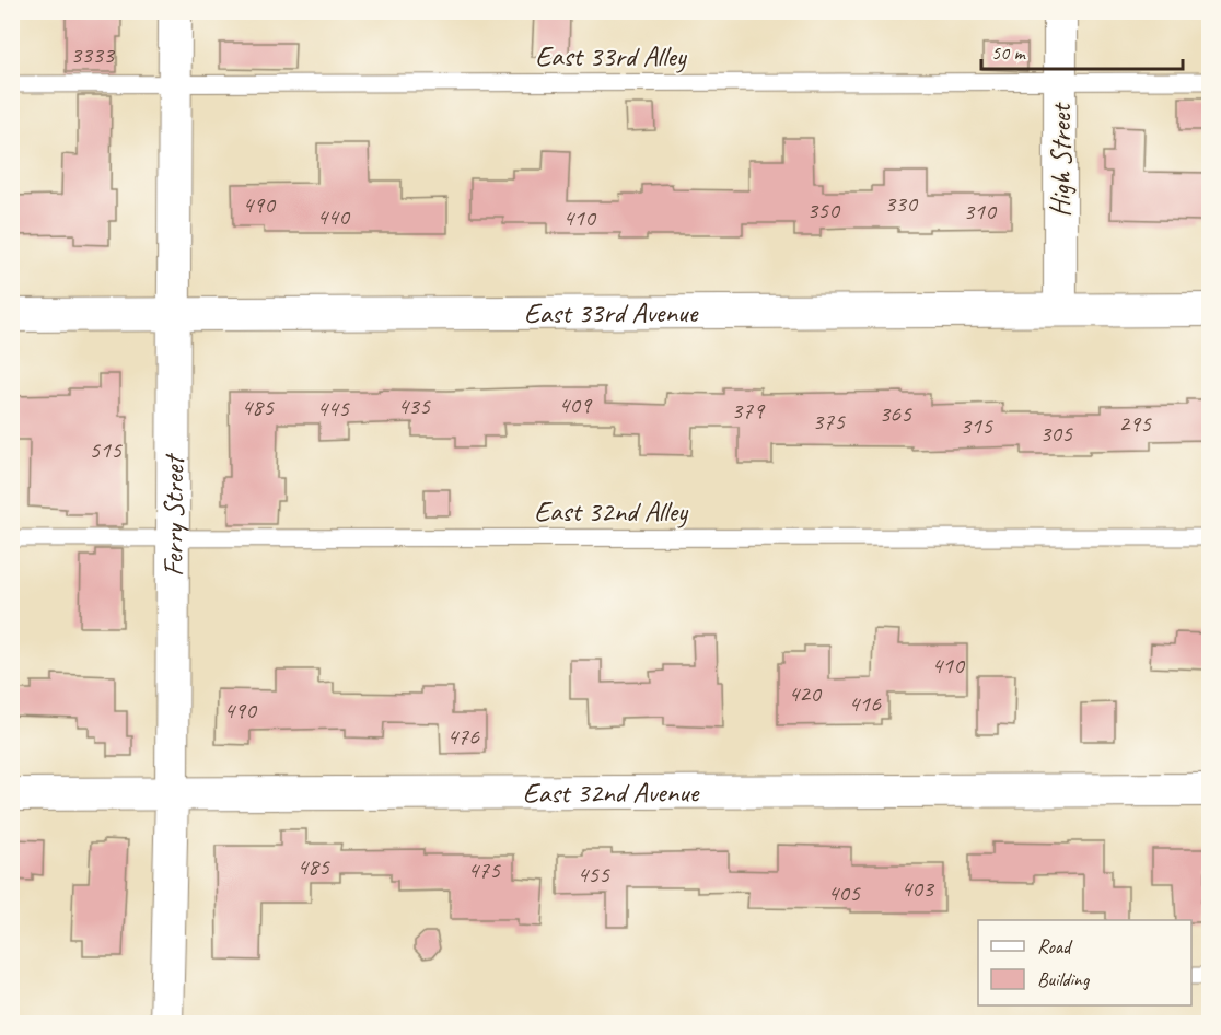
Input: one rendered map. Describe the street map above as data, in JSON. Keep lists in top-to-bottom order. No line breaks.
{"streets":{"street":["High Street","East 33rd Avenue","Ferry Street","East 32nd Avenue"],"lane":["East 33rd Alley","East 32nd Alley"]},"crossings":[["East 33rd Alley","High Street"],["East 33rd Alley","Ferry Street"],["High Street","East 33rd Avenue"],["East 33rd Avenue","Ferry Street"],["East 32nd Alley","Ferry Street"],["Ferry Street","East 32nd Avenue"]],"house_numbers":["3333","330","490","350","310","440","410","409","435","485","445","379","365","375","295","315","305","515","410","420","416","490","476","485","475","455","403","405"],"legend":["Road","Building"],"scale_bar":"50 m"}
